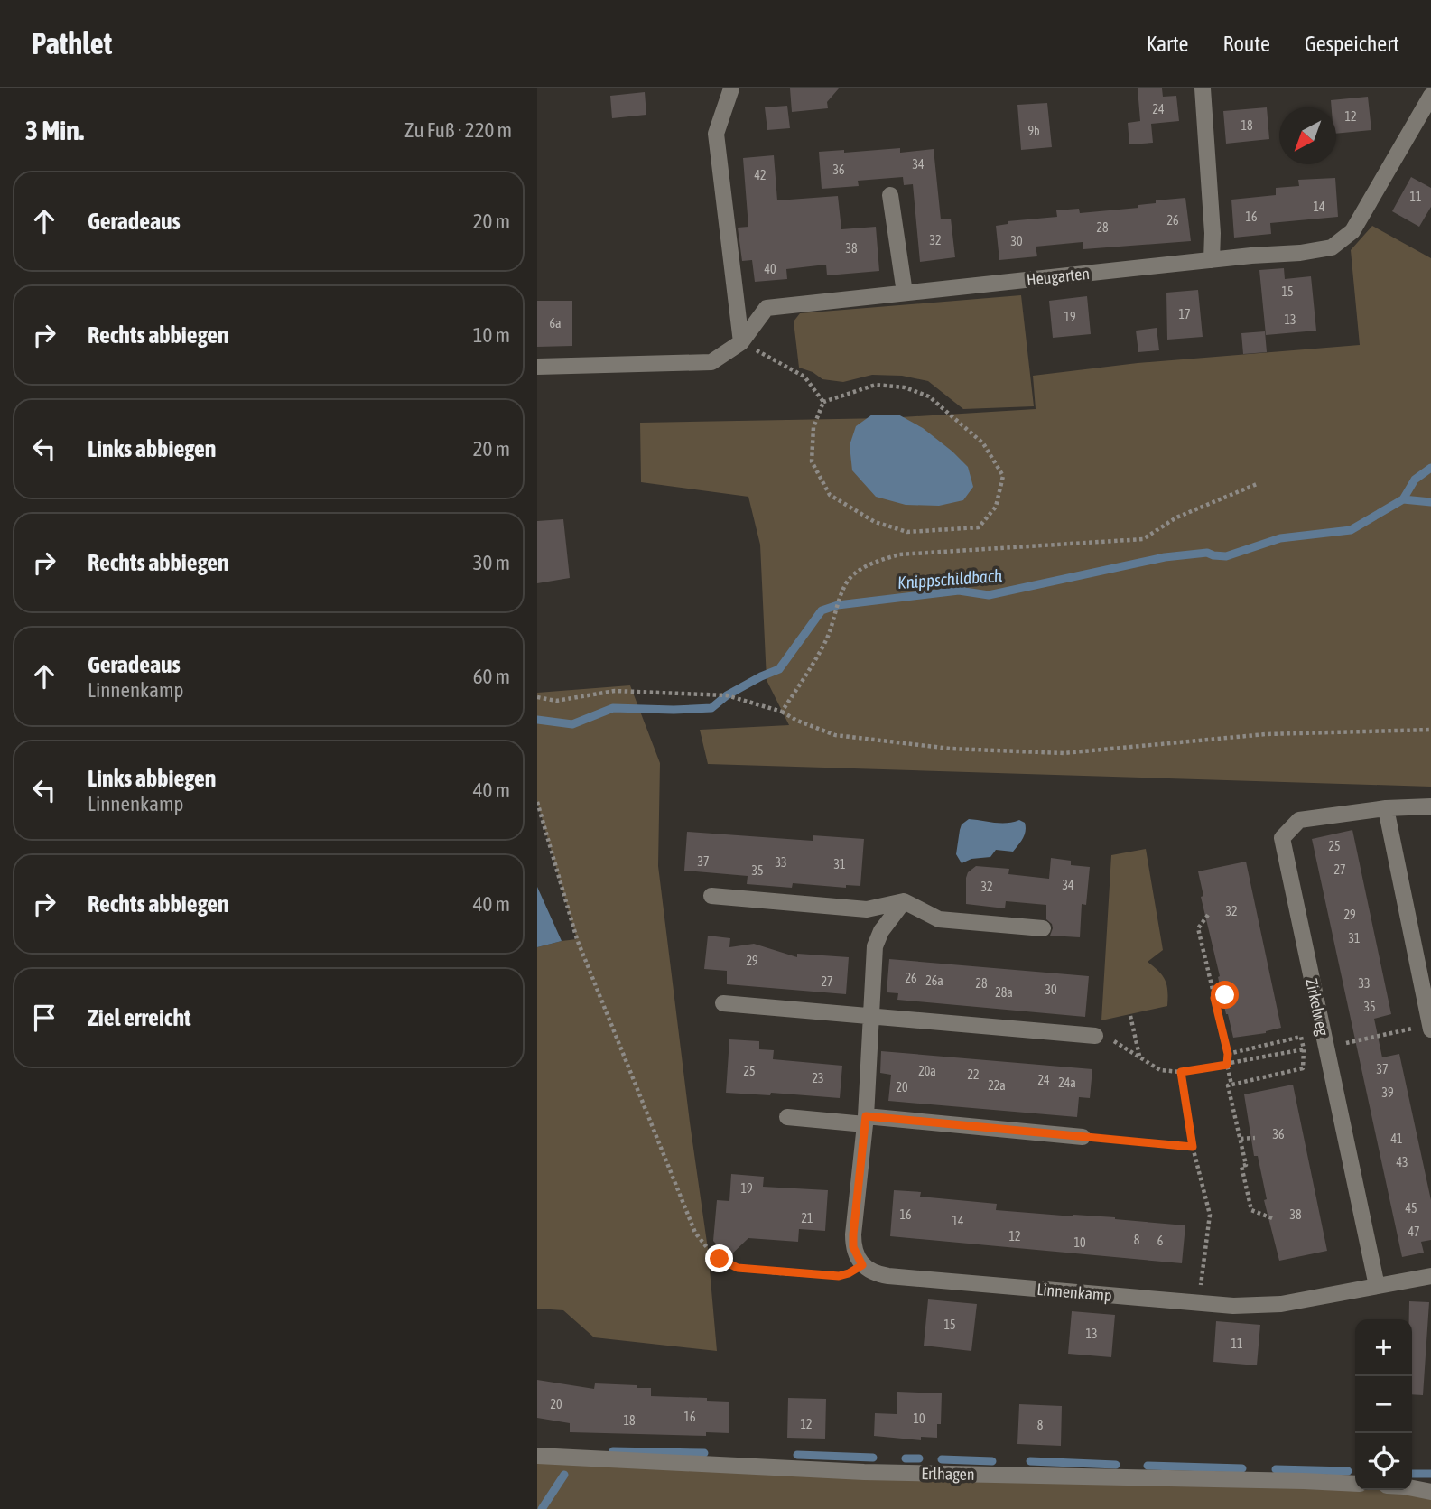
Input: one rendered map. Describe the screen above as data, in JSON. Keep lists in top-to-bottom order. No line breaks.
{"streets":{"street":["Heugarten","Zirkelweg","Linnenkamp","Erlhagen"]},"crossings":[["Zirkelweg","Linnenkamp"]],"water":["Knippschildbach"],"house_numbers":["24","12","18","9b","34","36","42","11","14","16","26","28","32","30","38","40","15","17","19","13","6a","25","37","33","31","27","35","34","32","32","29","31","29","26","26a","27","28","33","30","28a","35","37","25","20a","22","23","24","24a","22a","20","39","36","41","43","19","45","16","38","21","14","47","12","8","6","10","15","13","11","20","16","10","18","12","8"],"north":"bottom left","page":{"header":"Pathlet","nav":["Karte","Route","Gespeichert"],"heading":["3 Min.","Zu Fuß · 220 m"],"list":[["Geradeaus","20 m"],["Rechts abbiegen","10 m"],["Links abbiegen","20 m"],["Rechts abbiegen","30 m"],["Geradeaus","Linnenkamp","60 m"],["Links abbiegen","Linnenkamp","40 m"],["Rechts abbiegen","40 m"],"Ziel erreicht"],"map_buttons":["+","−"]}}
